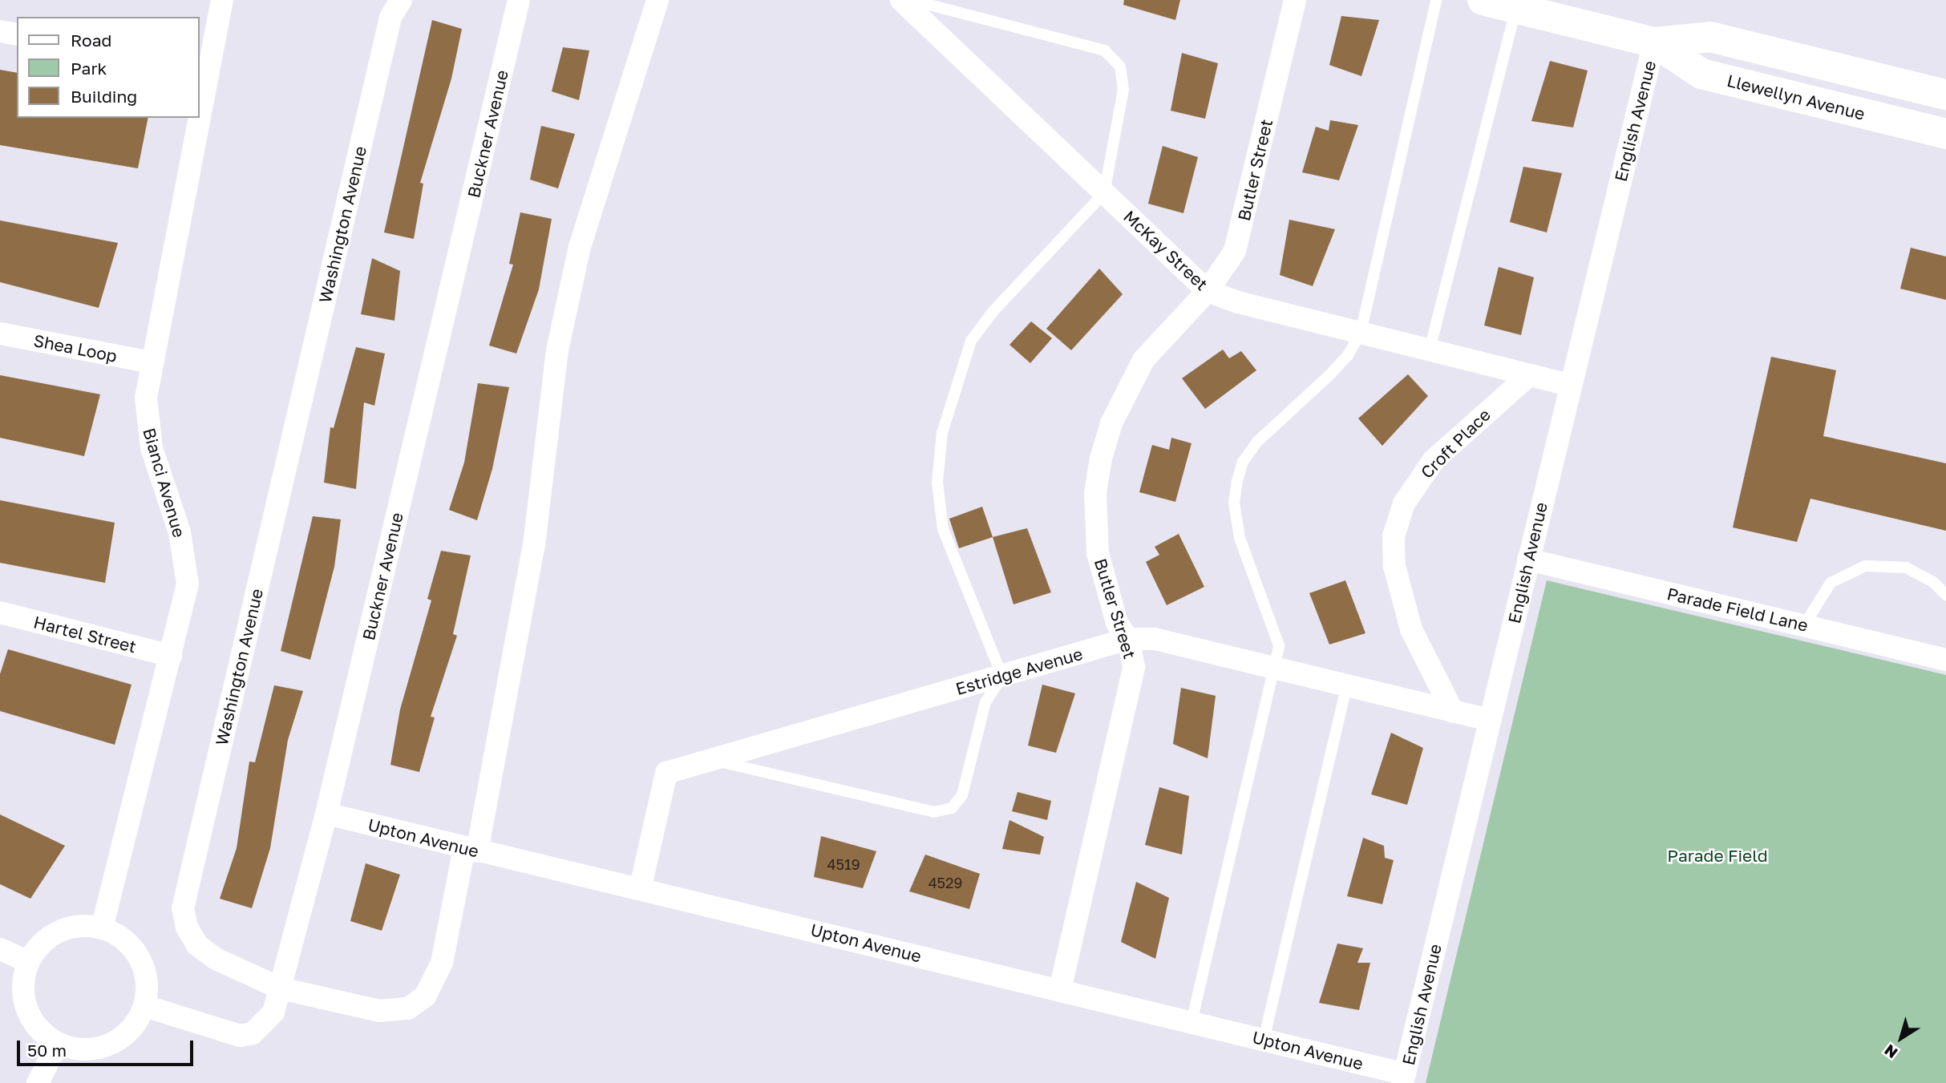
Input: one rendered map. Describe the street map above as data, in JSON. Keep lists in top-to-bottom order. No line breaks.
{"streets":{"street":["Llewellyn Avenue","English Avenue","Buckner Avenue","Butler Street","Washington Avenue","McKay Street","Shea Loop","Croft Place","Bianci Avenue","Parade Field Lane","Hartel Street","Estridge Avenue","Upton Avenue"]},"crossings":[["Llewellyn Avenue","English Avenue"],["English Avenue","McKay Street"],["English Avenue","Parade Field Lane"],["English Avenue","Estridge Avenue"],["English Avenue","Upton Avenue"],["Buckner Avenue","Washington Avenue"],["Buckner Avenue","Bianci Avenue"],["Buckner Avenue","Upton Avenue"],["Butler Street","McKay Street"],["Butler Street","Estridge Avenue"],["Butler Street","Upton Avenue"],["Washington Avenue","Upton Avenue"],["McKay Street","Croft Place"],["Shea Loop","Bianci Avenue"],["Croft Place","Estridge Avenue"],["Bianci Avenue","Hartel Street"],["Estridge Avenue","Upton Avenue"]],"parks":["Parade Field"],"house_numbers":["4519","4529"],"legend":["Road","Park","Building"],"scale_bar":"50 m","north":"bottom left"}
